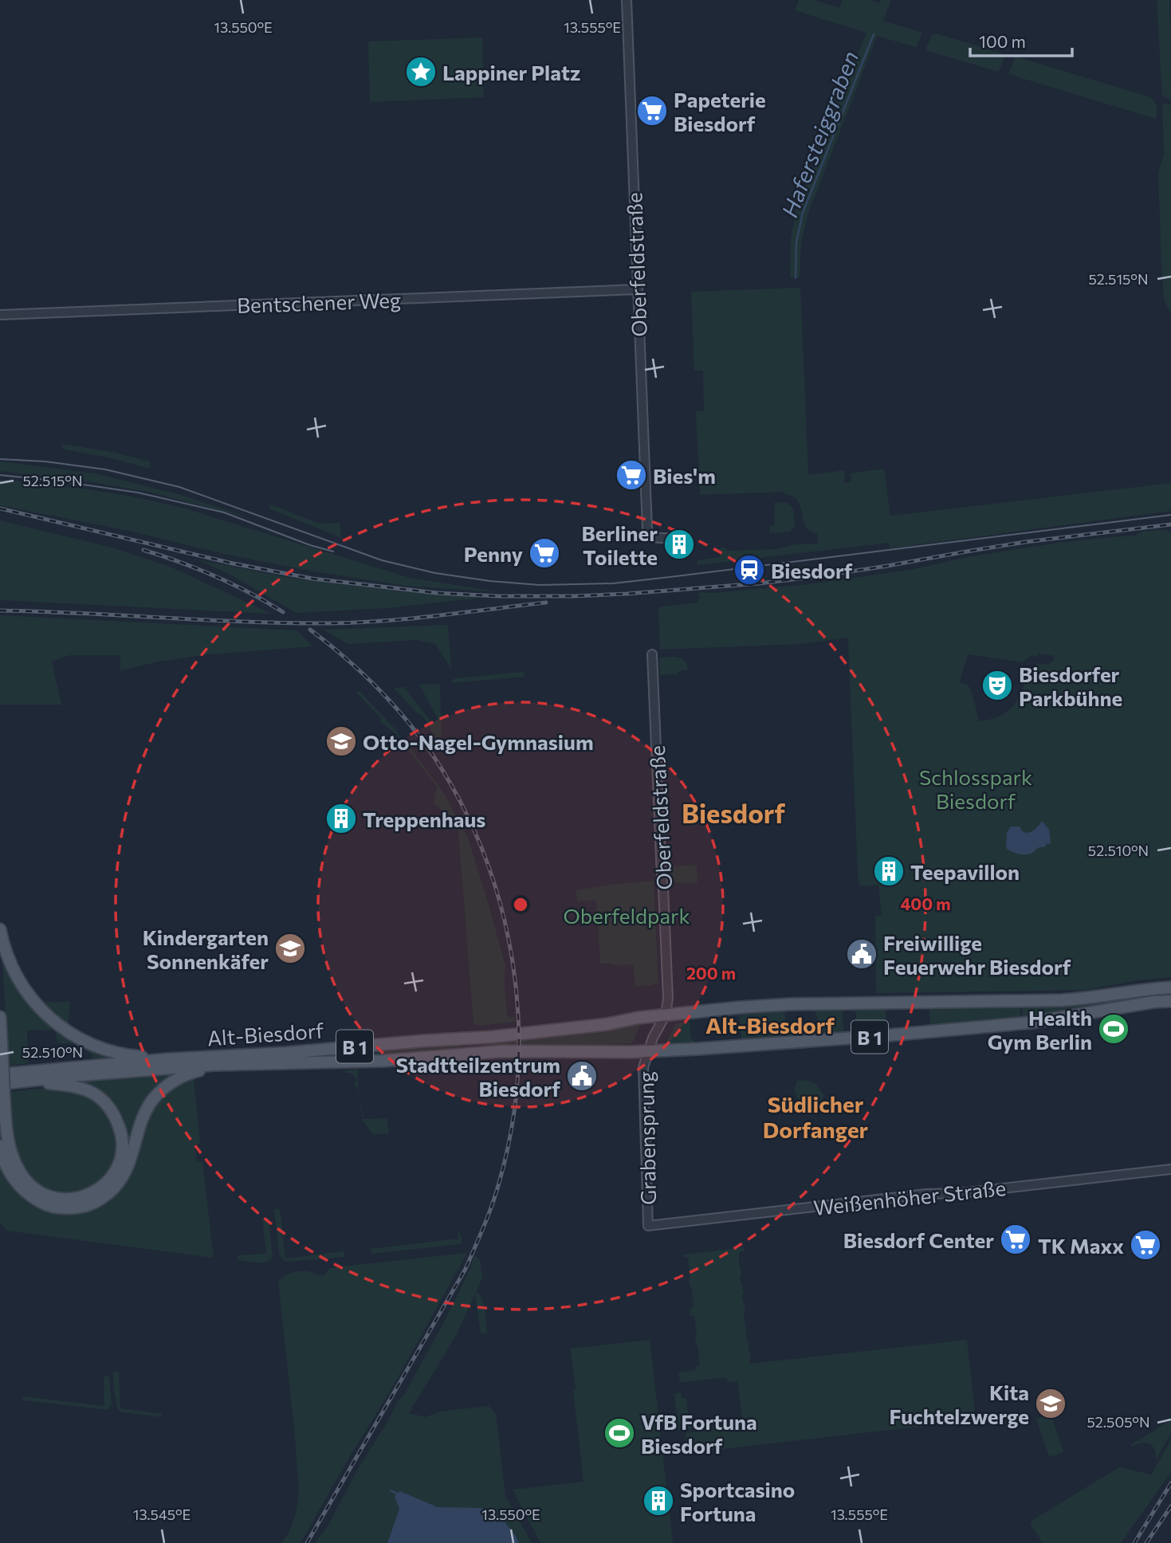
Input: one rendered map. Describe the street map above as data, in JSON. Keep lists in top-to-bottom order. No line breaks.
{"streets":{"main road":["Alt-Biesdorf","B 1"],"street":["Oberfeldstraße","Bentschener Weg","Grabensprung","Weißenhöher Straße"]},"crossings":[["Oberfeldstraße","Bentschener Weg"],["Oberfeldstraße","Alt-Biesdorf"],["Alt-Biesdorf","B 1"],["Alt-Biesdorf","Grabensprung"],["Grabensprung","Weißenhöher Straße"]],"districts":["Biesdorf","Alt-Biesdorf","Südlicher Dorfanger"],"water":["Hafersteiggraben"],"parks":["Schlosspark Biesdorf","Oberfeldpark"],"places":{"place":["Lappiner Platz"],"supermarket":["Papeterie Biesdorf","Bies'm","Penny","Biesdorf Center","TK Maxx"],"building":["Berliner Toilette","Treppenhaus","Teepavillon","Sportcasino Fortuna"],"station":["Biesdorf"],"theatre":["Biesdorfer Parkbühne"],"school or university":["Otto-Nagel-Gymnasium","Kindergarten Sonnenkäfer","Kita Fuchtelzwerge"],"public building":["Freiwillige Feuerwehr Biesdorf","Stadtteilzentrum Biesdorf"],"sports":["Health Gym Berlin","VfB Fortuna Biesdorf"]},"scale_bar":"100 m","coordinates":["13.550°E","13.555°E","52.515°N","52.510°N","52.505°N","13.545°E"],"rings":["400 m","200 m"]}
